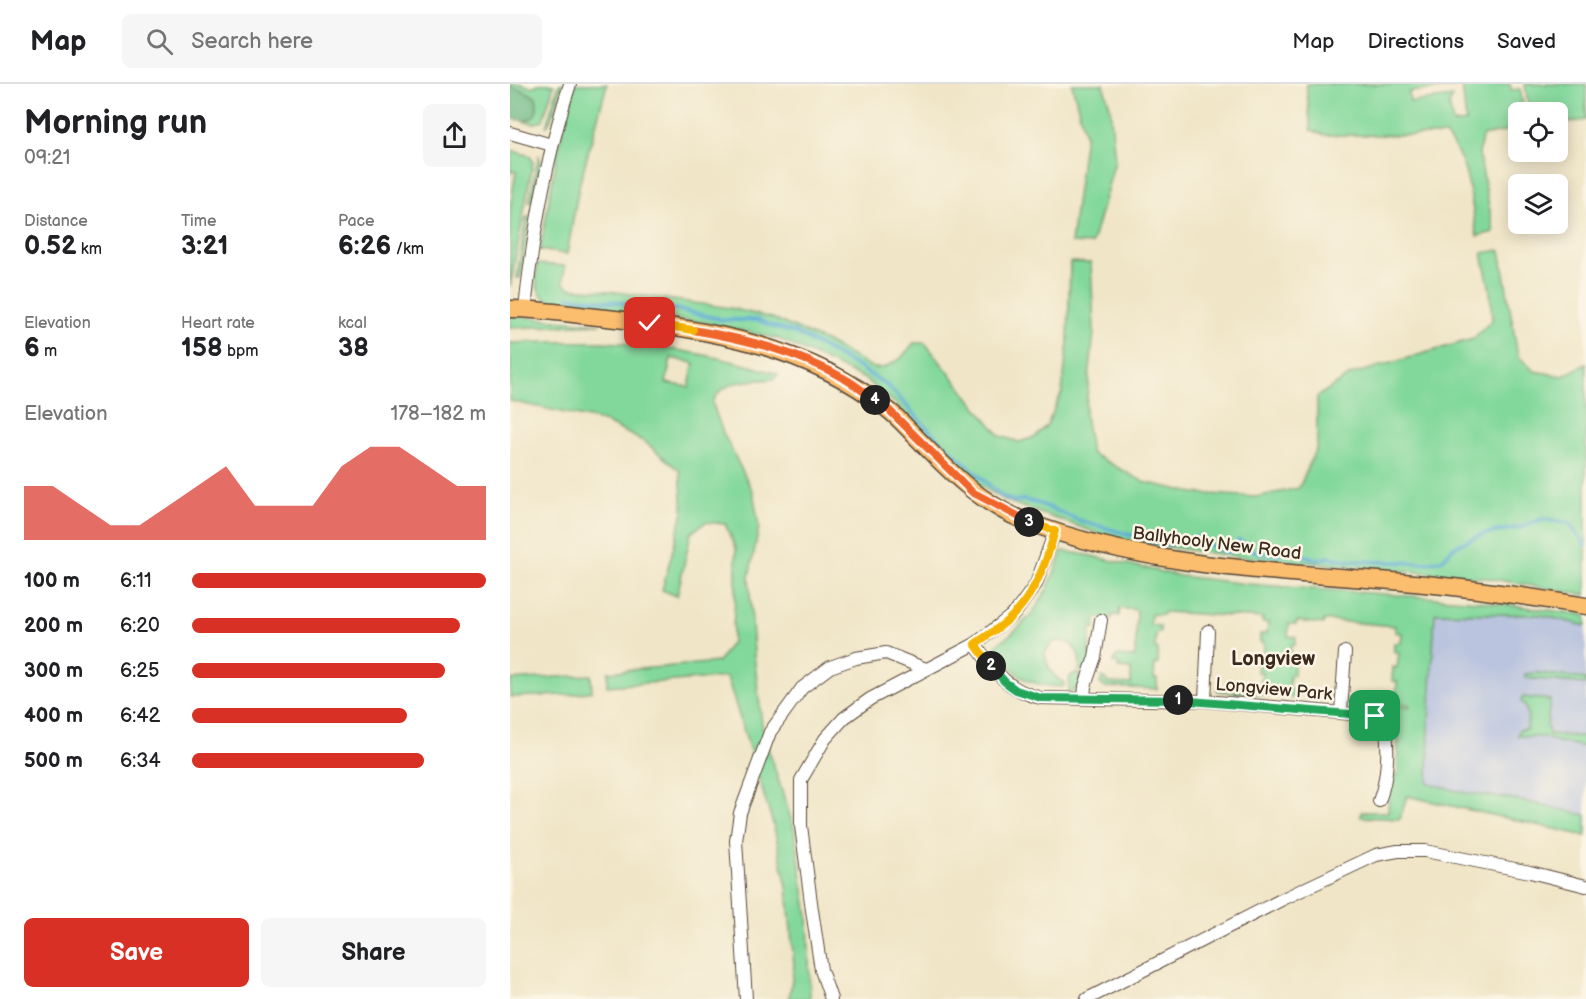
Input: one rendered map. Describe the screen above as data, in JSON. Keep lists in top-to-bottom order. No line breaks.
{"streets":{"main road":["Ballyhooly New Road"],"street":["Longview Park"]},"districts":["Longview"],"page":{"header":"Map","search":"Search here","nav":["Map","Directions","Saved"],"heading":["Morning run","09:21"],"stats":[["Distance","0.52 km"],["Time","3:21"],["Pace","6:26 /km"],["Elevation","6 m"],["Heart rate","158 bpm"],["kcal","38"]],"pins":["4","3","2","1"],"chart":["Elevation","178–182 m"],"list":[{"name":"100 m","note":"6:11"},{"name":"200 m","note":"6:20"},{"name":"300 m","note":"6:25"},{"name":"400 m","note":"6:42"},{"name":"500 m","note":"6:34"}],"buttons":["Save","Share"]}}
